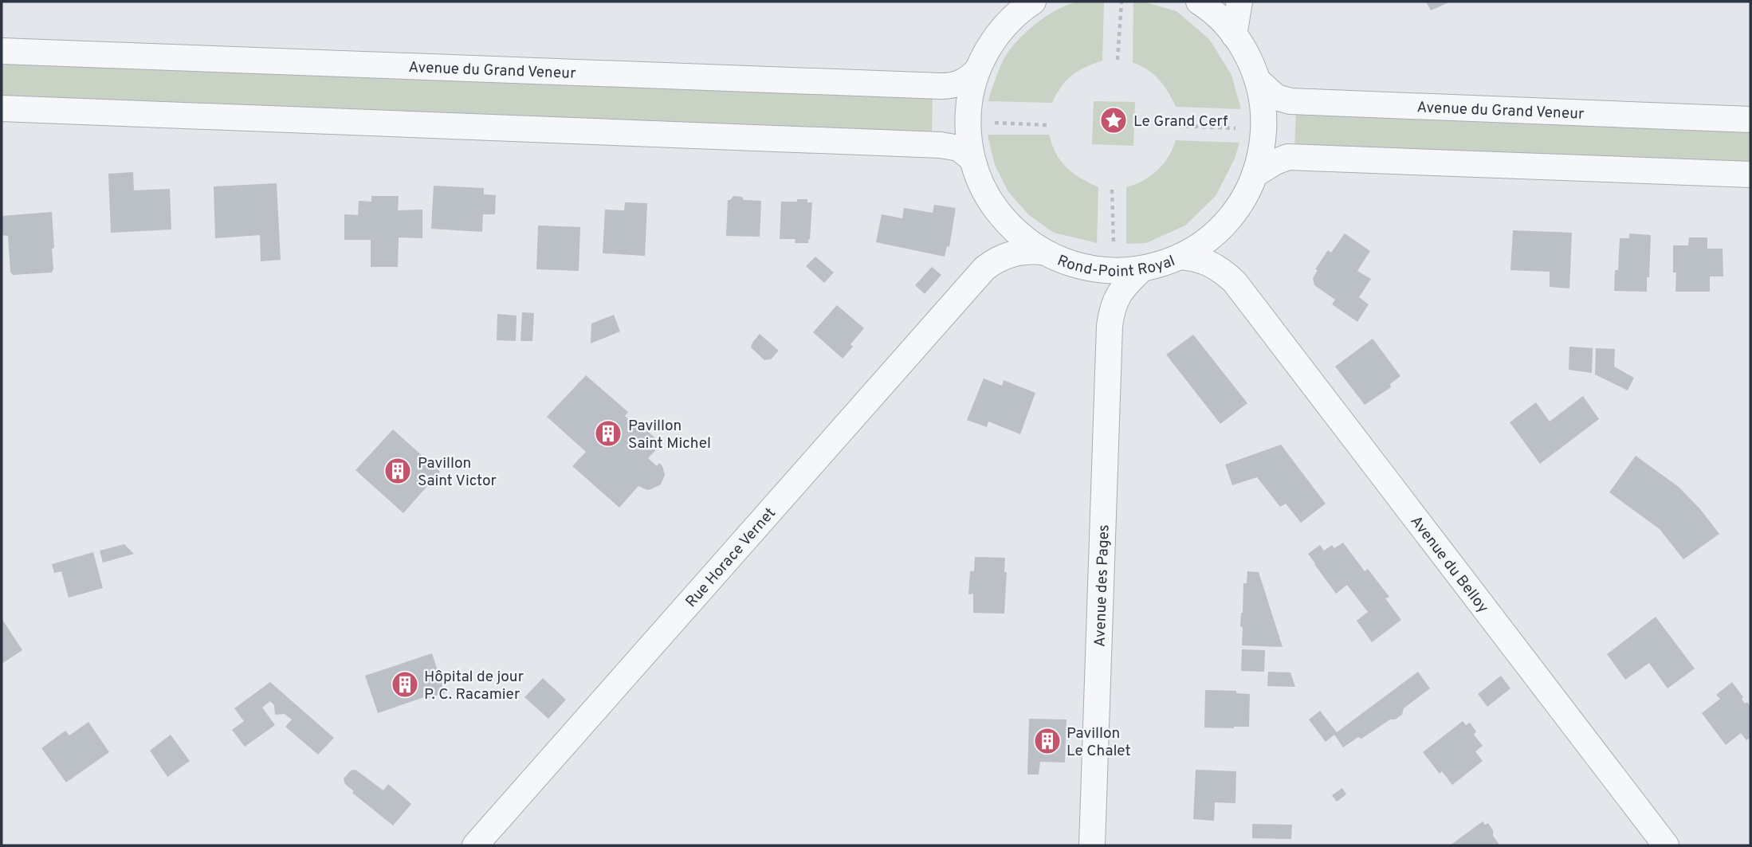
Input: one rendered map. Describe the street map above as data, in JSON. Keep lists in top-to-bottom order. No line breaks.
{"streets":{"street":["Avenue du Grand Veneur","Rond-Point Royal","Rue Horace Vernet","Avenue du Belloy","Avenue des Pages"]},"crossings":[["Avenue du Grand Veneur","Rond-Point Royal"]],"places":{"place":["Le Grand Cerf"],"building":["Pavillon Saint Michel","Pavillon Saint Victor","Hôpital de jour P. C. Racamier","Pavillon Le Chalet"]}}
